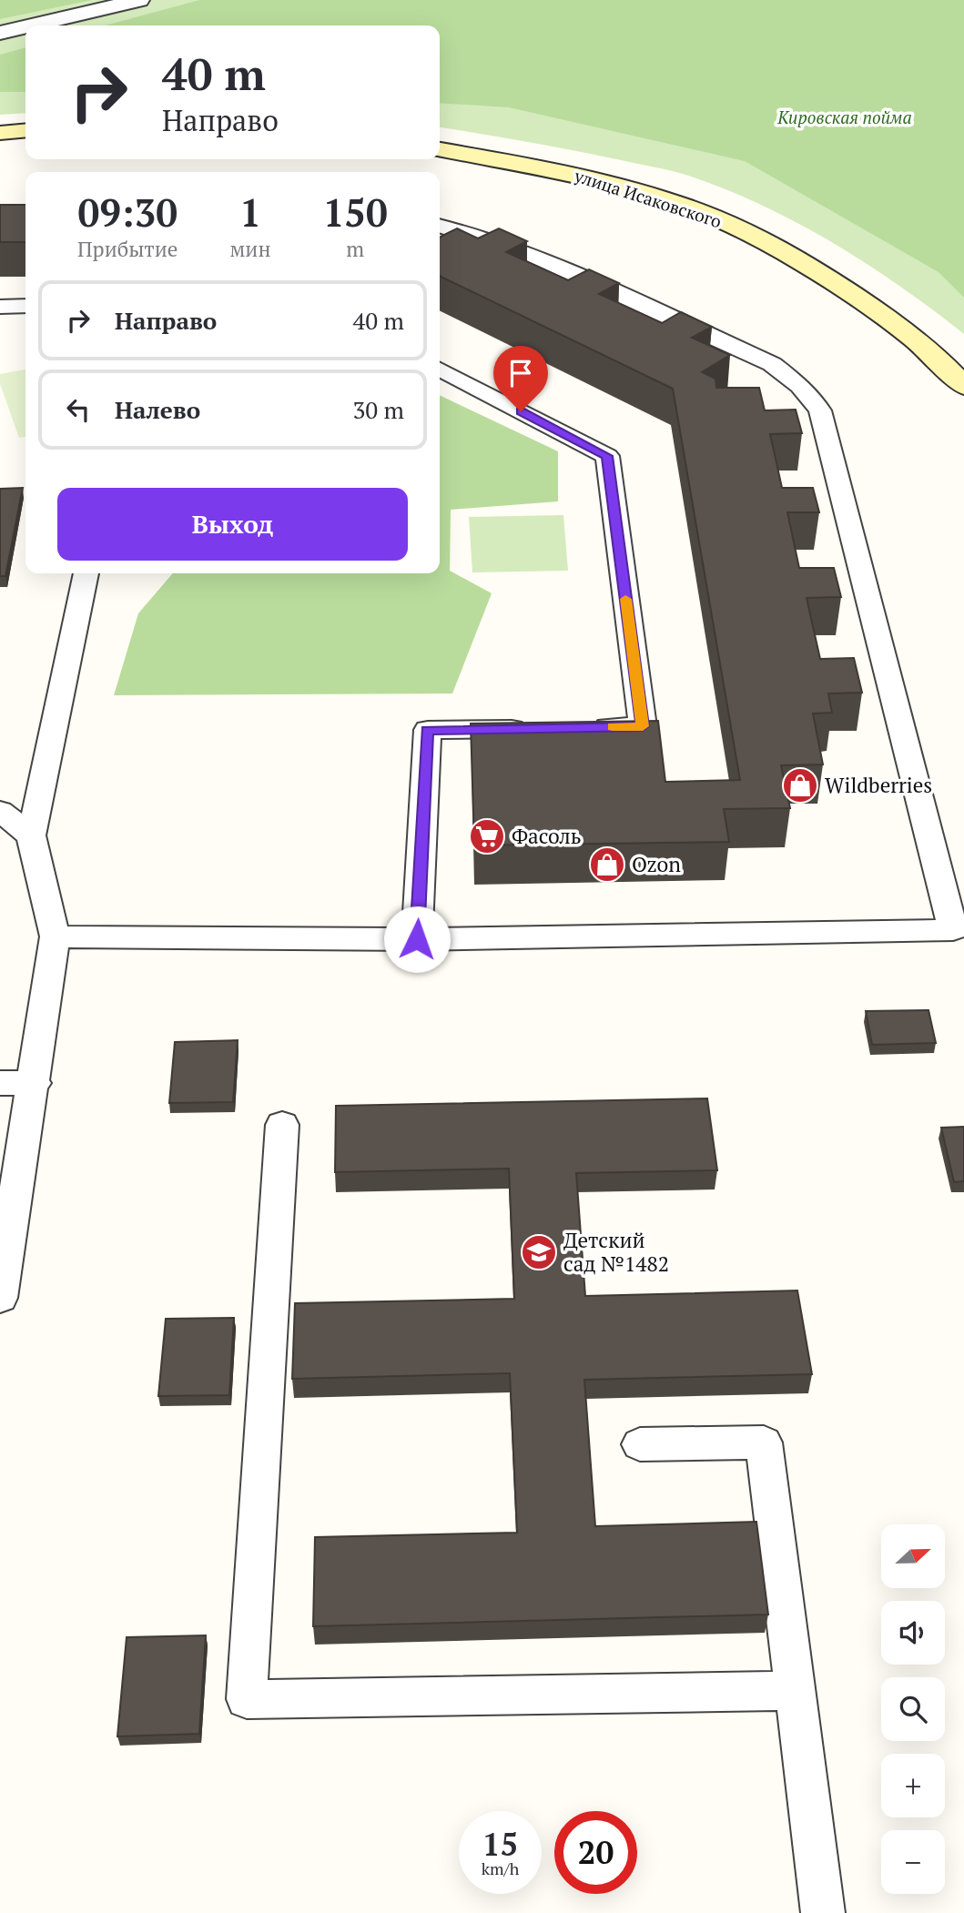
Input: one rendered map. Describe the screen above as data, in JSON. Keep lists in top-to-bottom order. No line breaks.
{"streets":{"street":["улица Исаковского"]},"parks":["Кировская пойма"],"places":{"shop":["Wildberries","Ozon"],"supermarket":["Фасоль"],"school or university":["Детский сад №1482"]},"north":"right","page":{"turn":["40 m","Направо"],"eta":["09:30","Прибытие","1","мин","150","m"],"list":[{"name":"Направо","value":"40 m"},{"name":"Налево","value":"30 m"}],"buttons":"Выход","map_buttons":["+","−"],"speed":"15 km/h","limit":"20"}}
